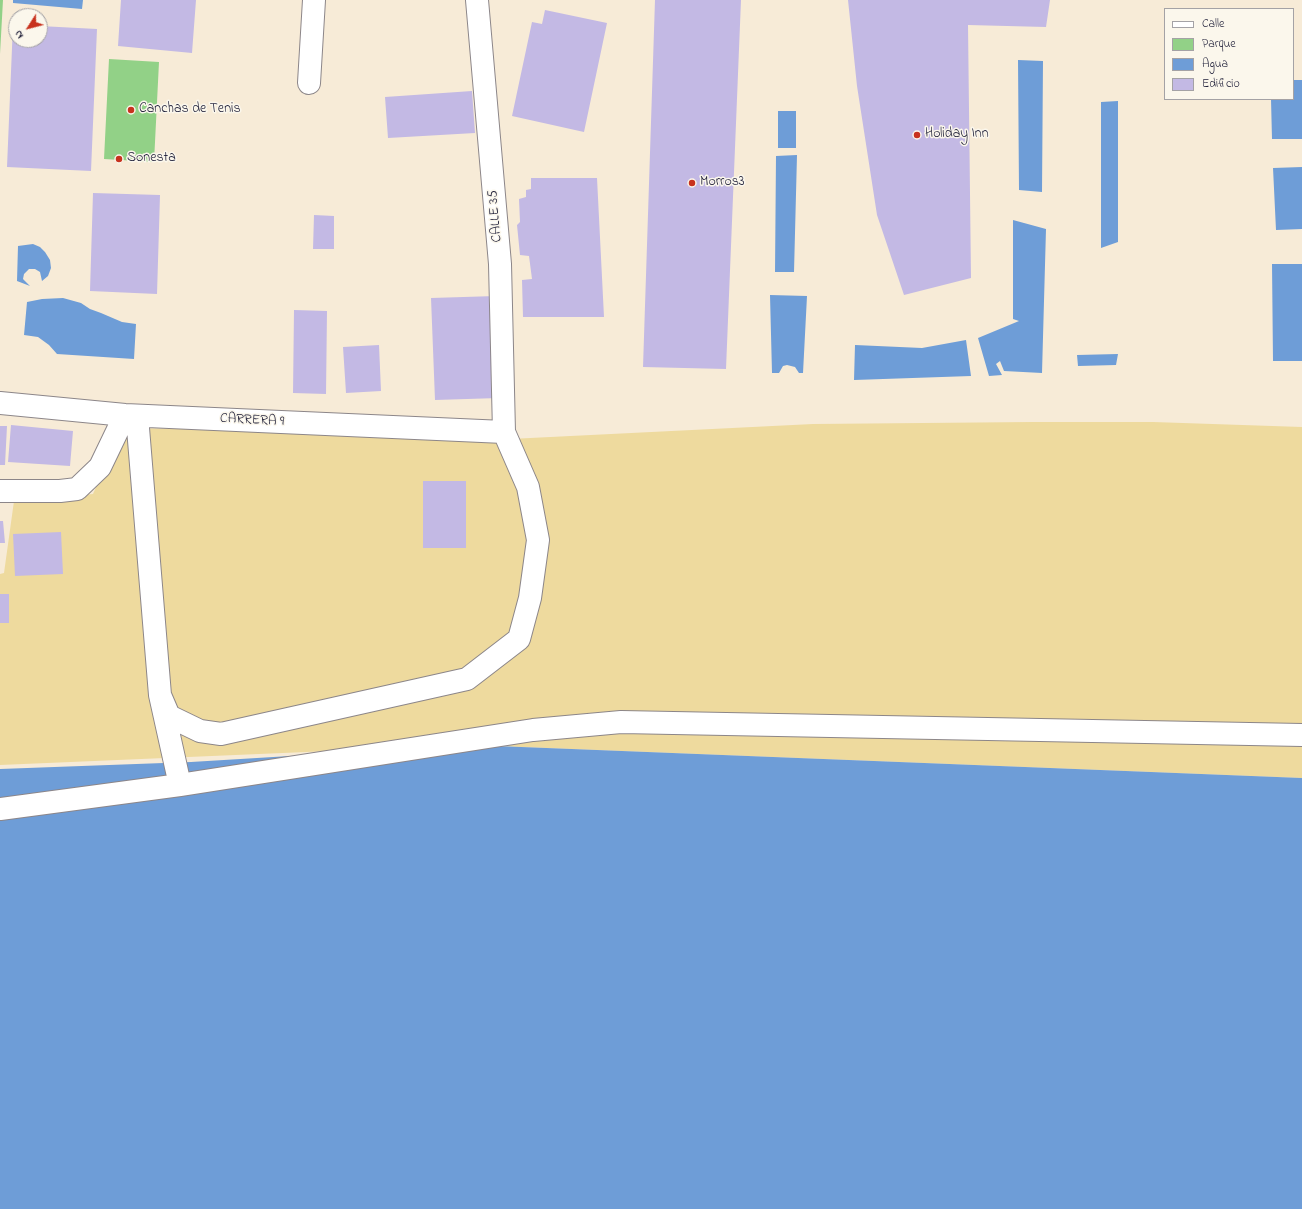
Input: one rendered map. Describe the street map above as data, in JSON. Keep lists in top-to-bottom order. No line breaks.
{"streets":{"street":["CALLE 35","CARRERA 9"]},"crossings":[["CALLE 35","CARRERA 9"]],"places":["Canchas de Tenis","Holiday Inn","Sonesta","Morros3"],"legend":["Calle","Parque","Agua","Edificio"],"north":"bottom left"}
